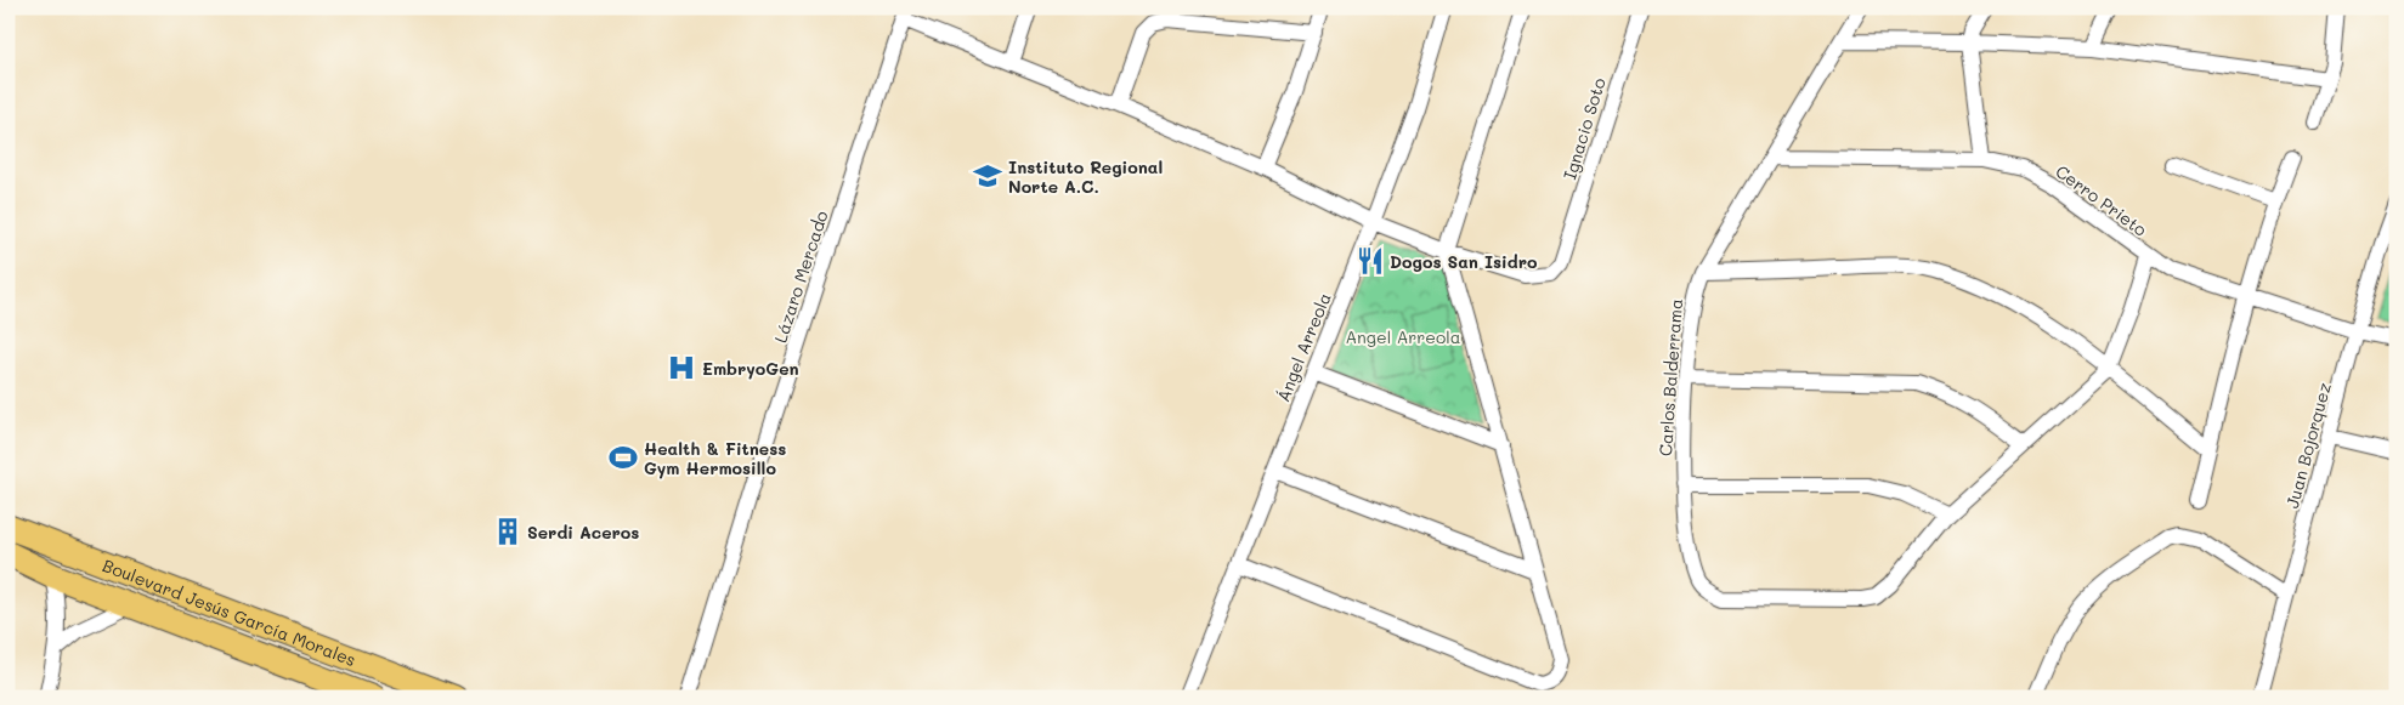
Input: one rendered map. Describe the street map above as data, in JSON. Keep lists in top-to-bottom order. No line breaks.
{"streets":{"main road":["Boulevard Jesús García Morales"],"street":["Ignacio Soto","Cerro Prieto","Lázaro Mercado","Ángel Arreola","Carlos Balderrama","Juan Bojorquez"]},"crossings":[["Cerro Prieto","Carlos Balderrama"],["Cerro Prieto","Juan Bojorquez"]],"parks":["Angel Arreola"],"places":{"school or university":["Instituto Regional Norte A.C."],"restaurant":["Dogos San Isidro"],"hospital":["EmbryoGen"],"sports":["Health & Fitness Gym Hermosillo"],"building":["Serdi Aceros"]}}
